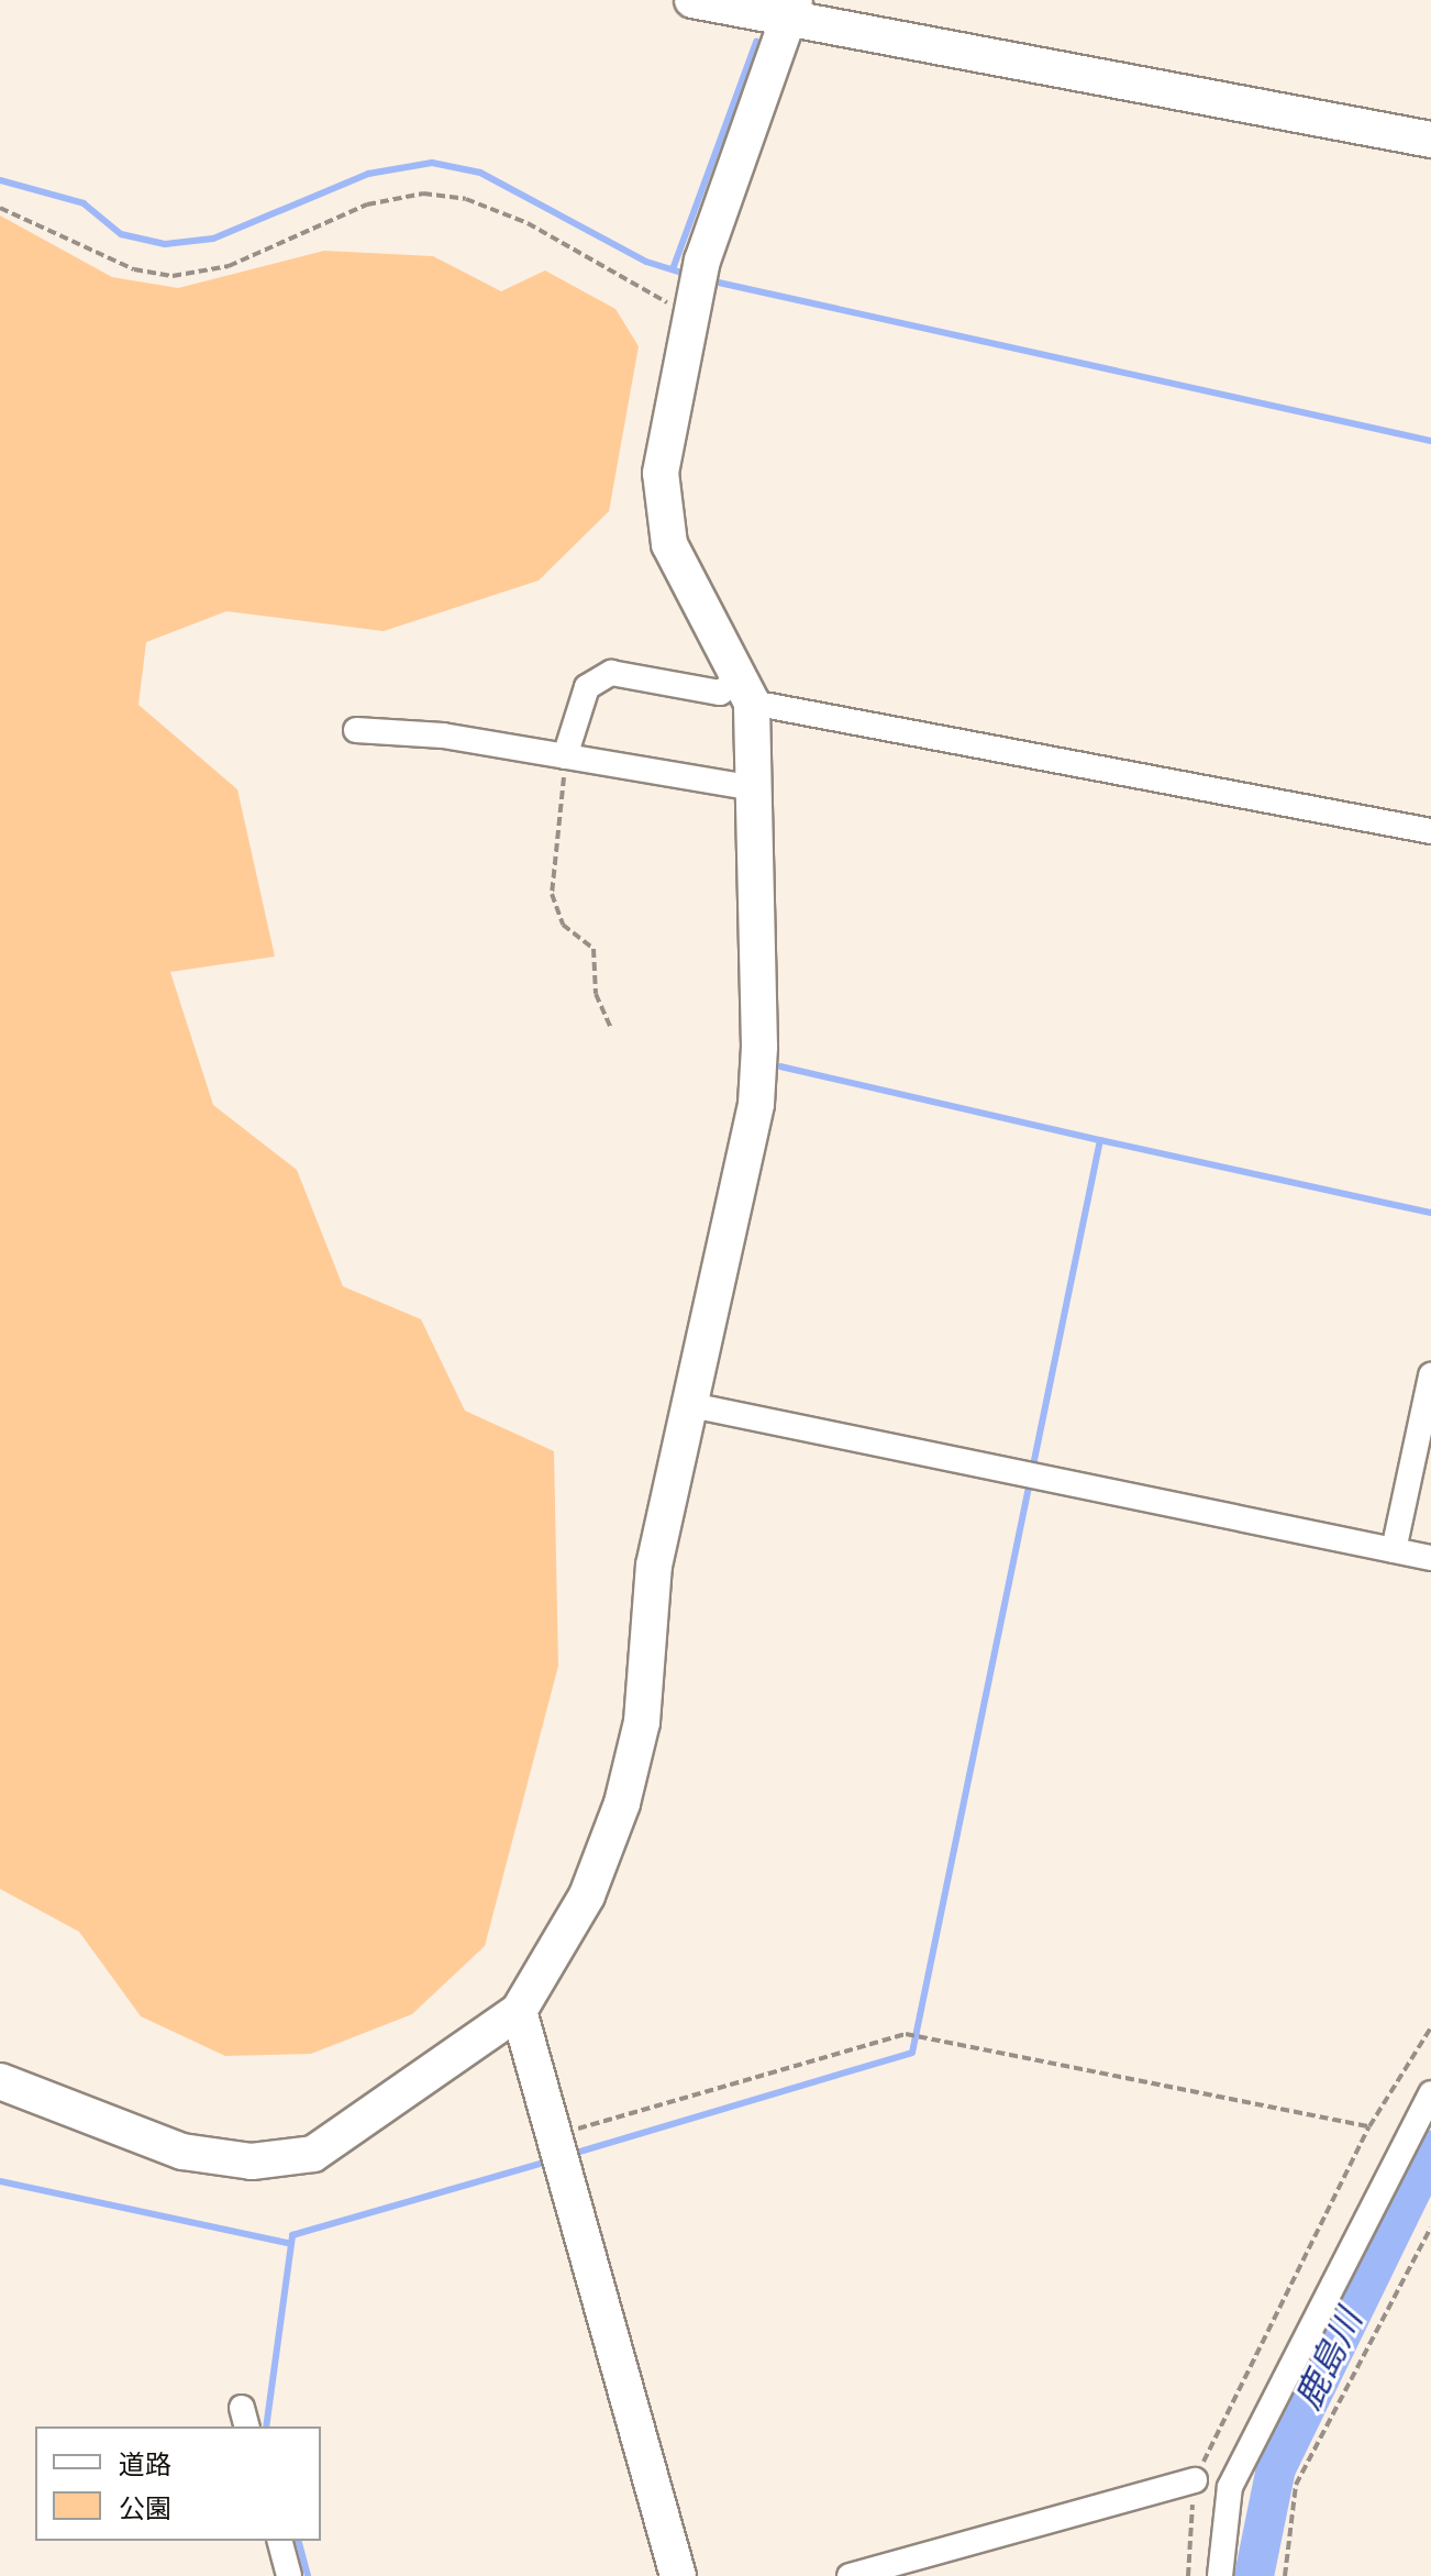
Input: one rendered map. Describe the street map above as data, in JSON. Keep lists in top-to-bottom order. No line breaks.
{"water":["鹿島川"],"legend":["道路","公園"]}
